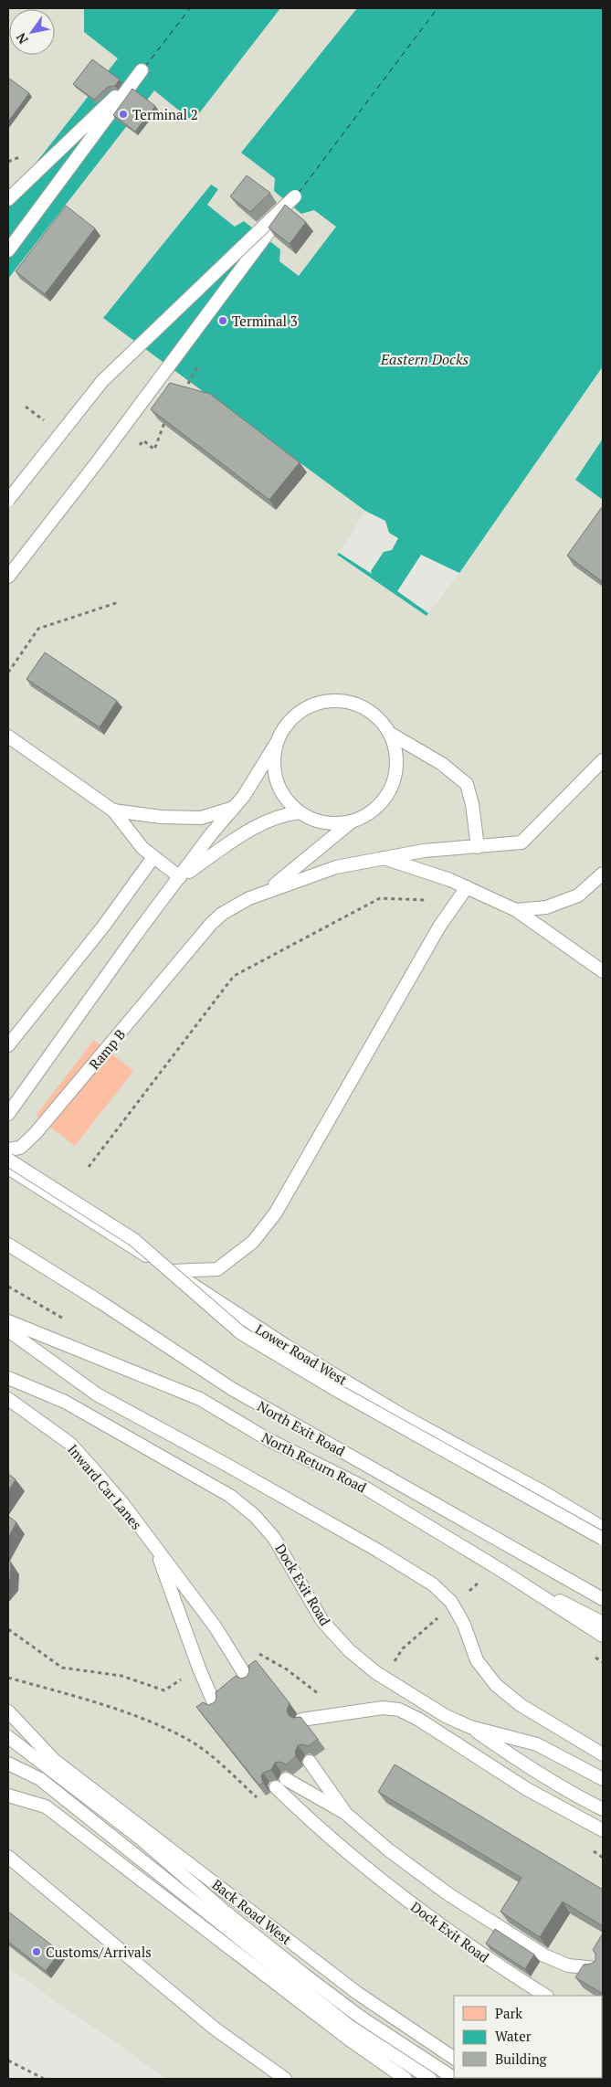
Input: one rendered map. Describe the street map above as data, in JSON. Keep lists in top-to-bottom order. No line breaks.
{"streets":{"lane":["Ramp B","Lower Road West","North Exit Road","North Return Road","Inward Car Lanes","Dock Exit Road","Back Road West"]},"water":["Eastern Docks"],"places":["Terminal 2","Terminal 3","Customs/Arrivals"],"legend":["Park","Water","Building"],"north":"bottom left"}
